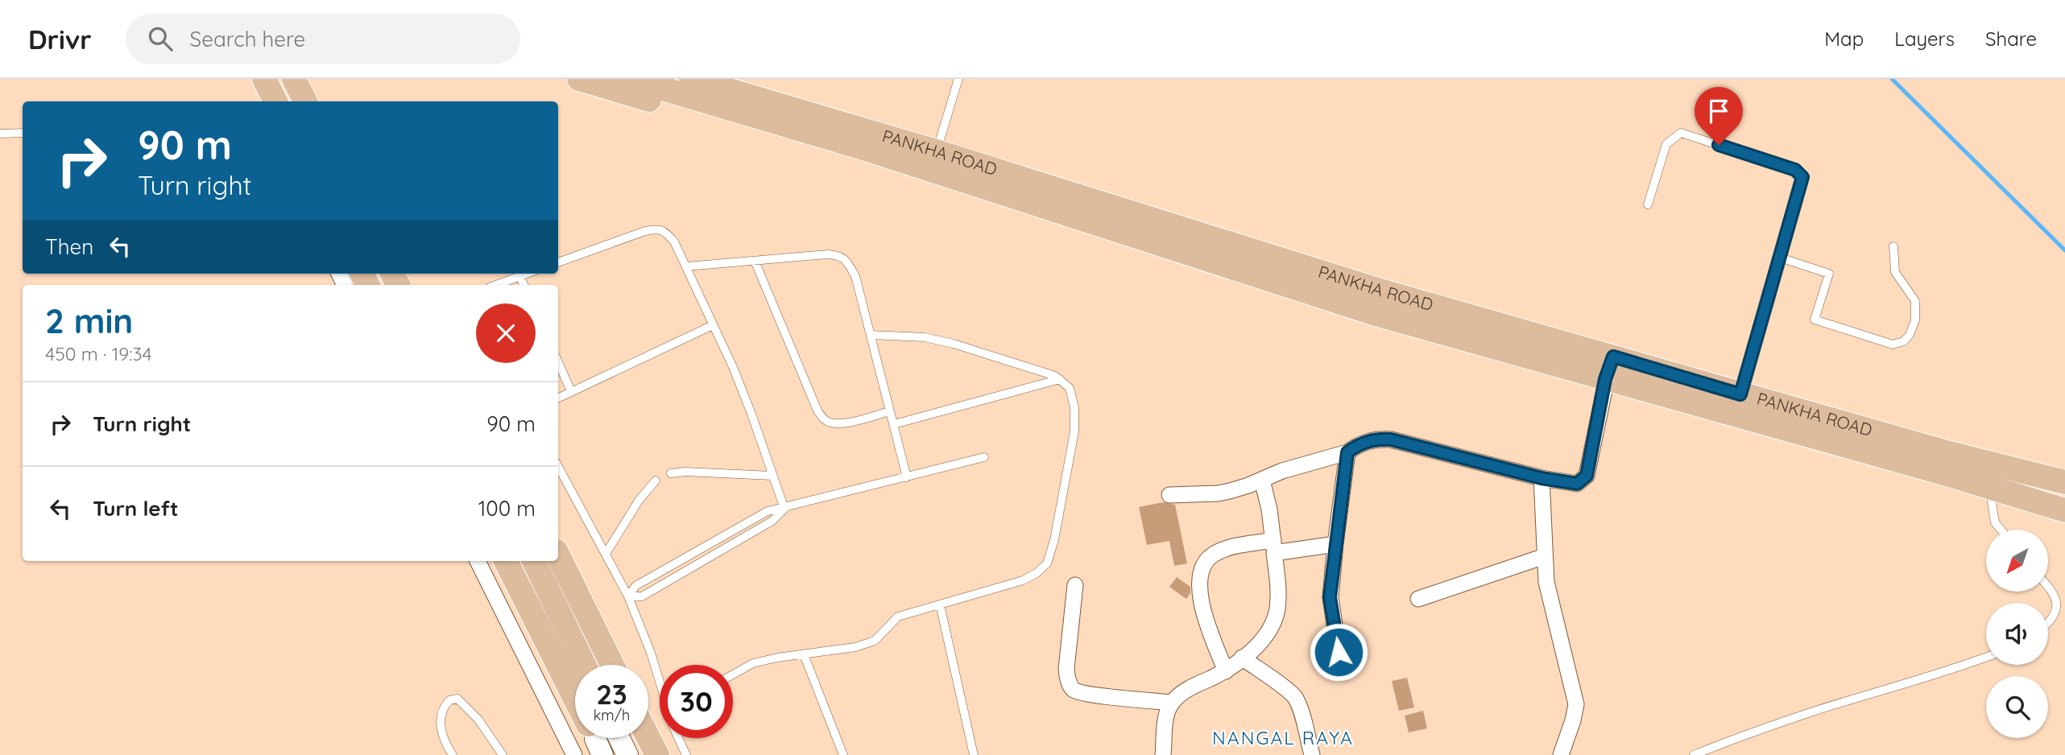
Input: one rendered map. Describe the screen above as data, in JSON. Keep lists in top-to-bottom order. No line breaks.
{"streets":{"main road":["PANKHA ROAD"]},"districts":["NANGAL RAYA"],"north":"bottom left","page":{"header":"Drivr","search":"Search here","nav":["Map","Layers","Share"],"turn":["90 m","Turn right"],"then":"Then","heading":["2 min","450 m · 19:34"],"list":[{"name":"Turn right","value":"90 m"},{"name":"Turn left","value":"100 m"}],"speed":"23 km/h","limit":"30"}}
